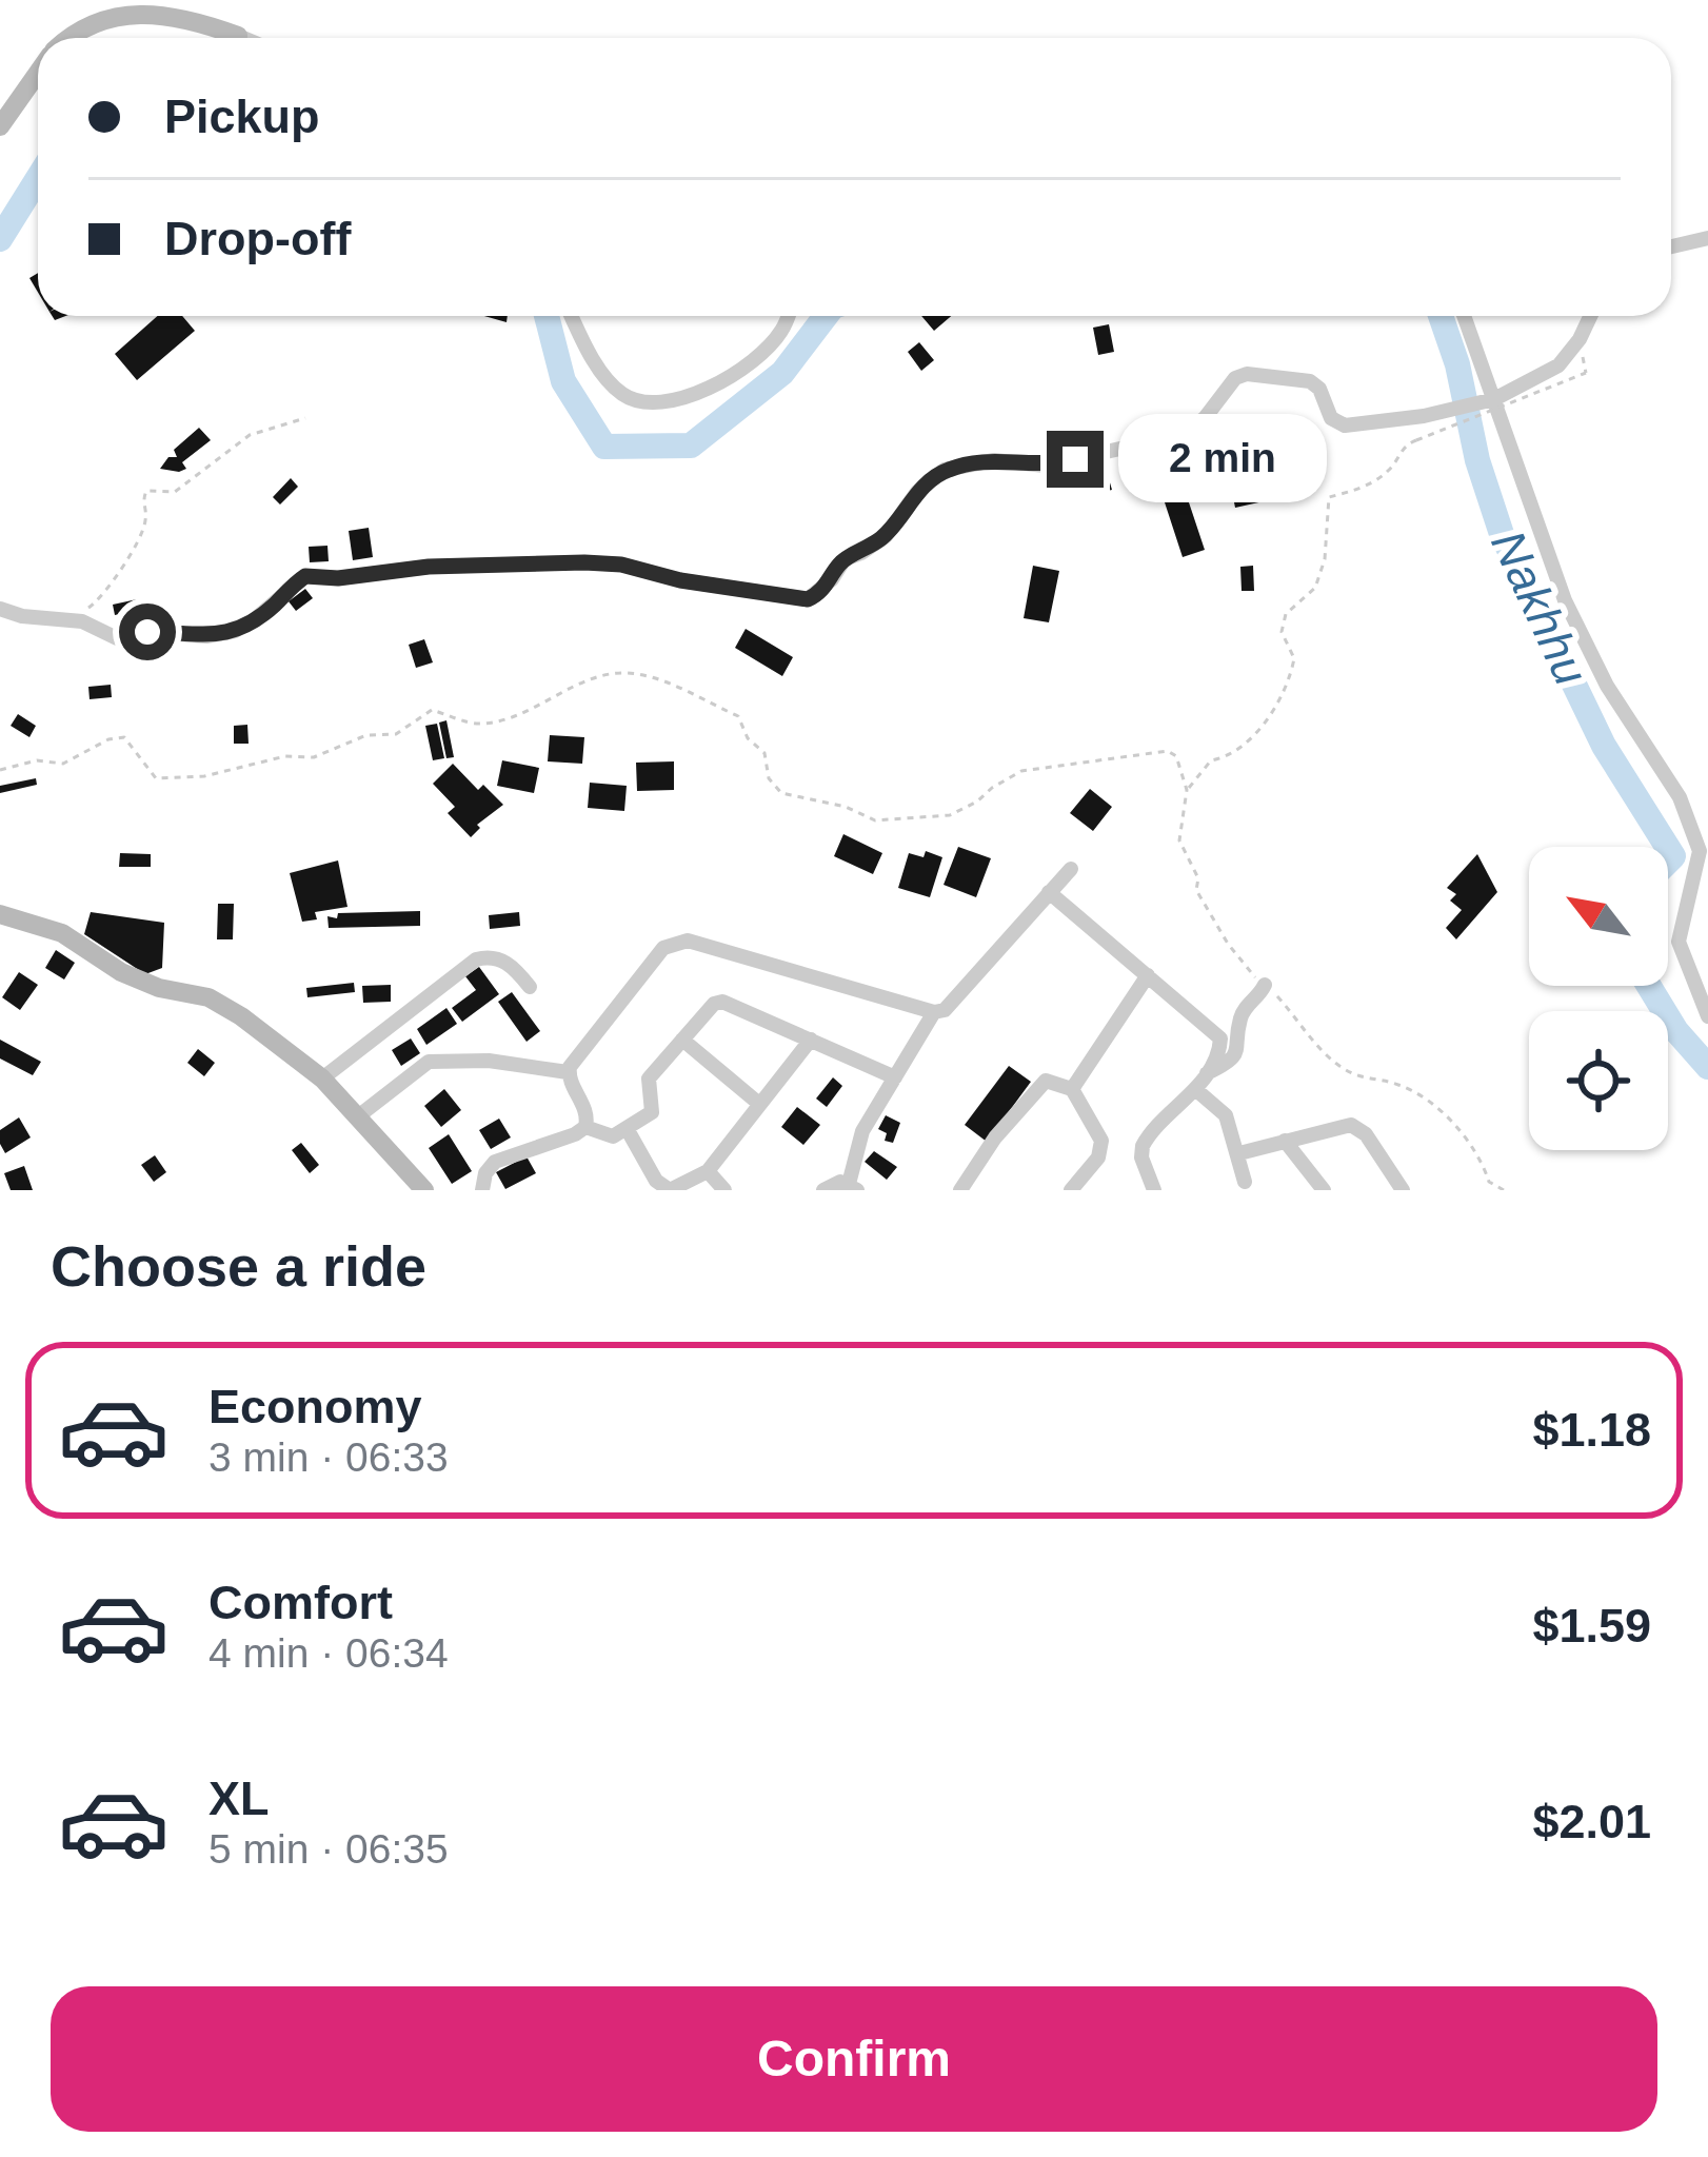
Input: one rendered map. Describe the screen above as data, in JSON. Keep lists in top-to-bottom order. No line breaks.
{"water":["Nakhhu"],"north":"top left","page":{"banner":["Pickup","Drop-off"],"bubble":"2 min","heading":"Choose a ride","list":[{"name":"Economy","note":"3 min · 06:33","value":"$1.18"},{"name":"Comfort","note":"4 min · 06:34","value":"$1.59"},{"name":"XL","note":"5 min · 06:35","value":"$2.01"}],"buttons":"Confirm"}}
